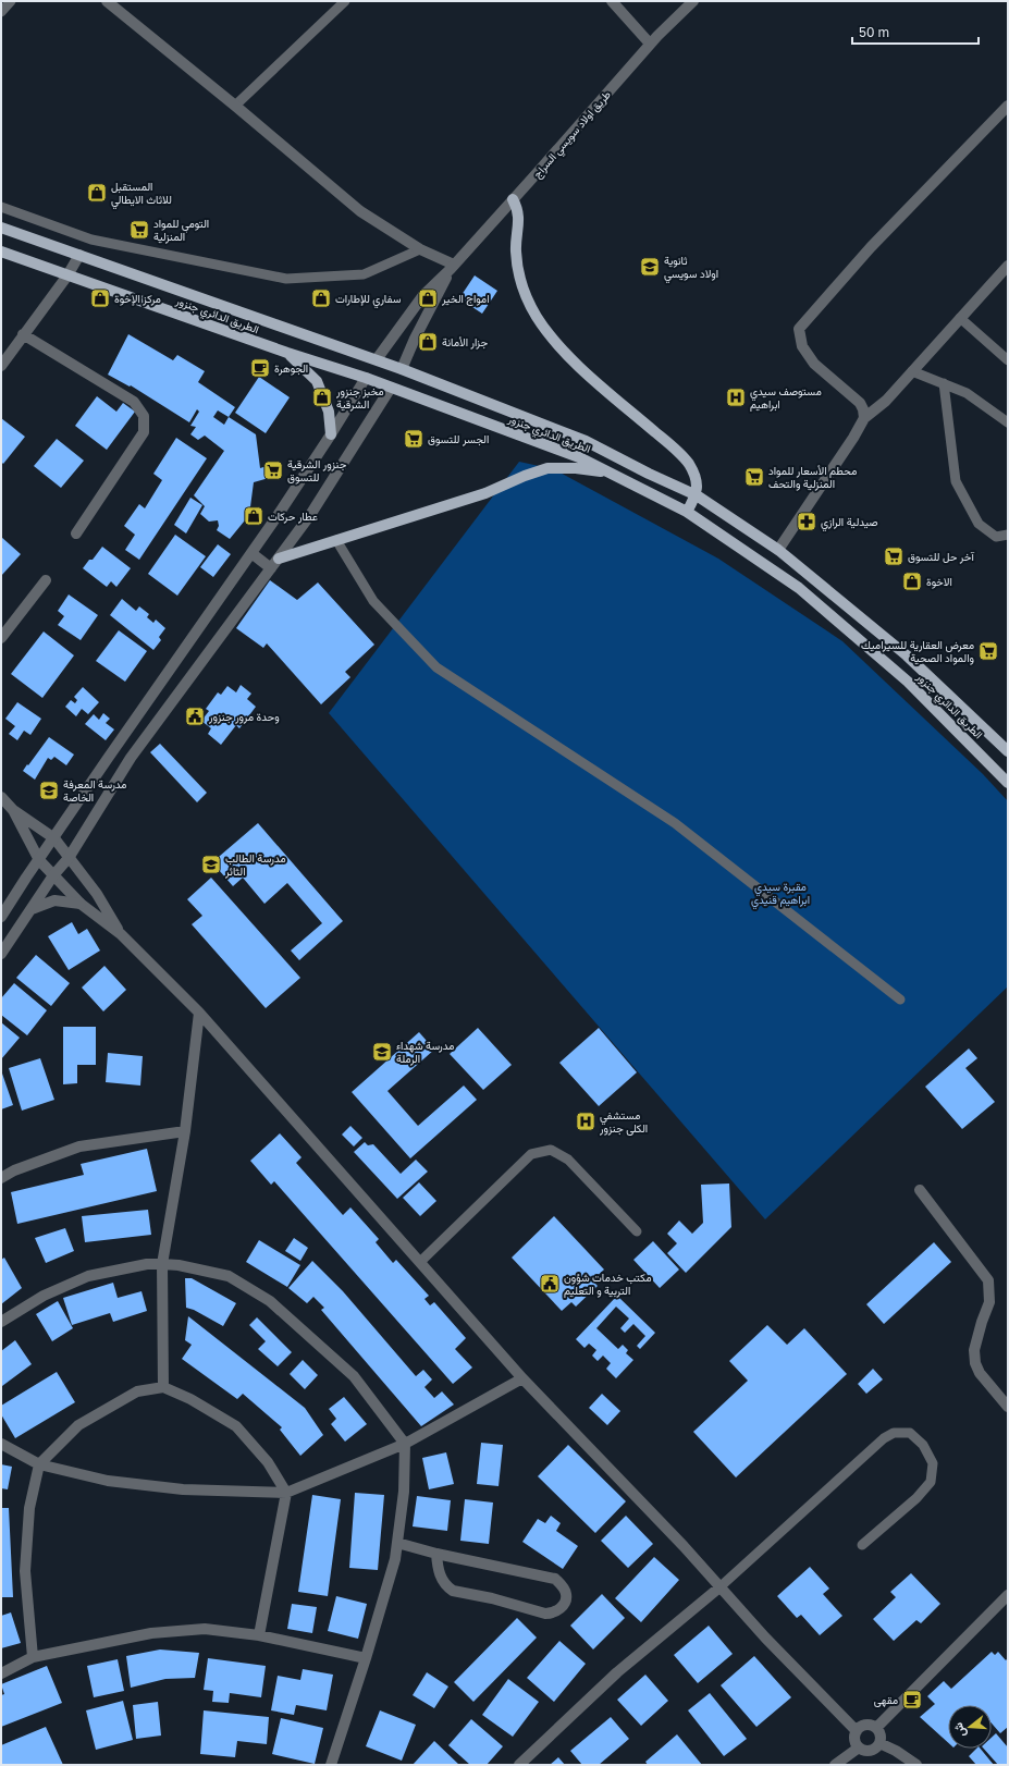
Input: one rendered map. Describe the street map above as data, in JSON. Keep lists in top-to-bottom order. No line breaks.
{"streets":{"main road":["الطريق الدائري جنزور"],"street":["طريق اولاد سويسي السراج"]},"parks":["مقبرة سيدي ابراهيم قنيدي"],"places":{"shop":["المستقبل للاثاث الايطالي","مركز الإخوة","سفاري للإطارات","امواج الخير","جزار الأمانة","مخبز جنزور الشرقية","عطار حركات","الاخوة"],"supermarket":["التومي للمواد المنزلية","الجسر للتسوق","جنزور الشرقية للتسوق","محطم الأسعار للمواد المنزلية والتحف","آخر حل للتسوق","معرض العقارية للسيراميك والمواد الصحية"],"school or university":["ثانوية اولاد سويسي","مدرسة المعرفة الخاصة","مدرسة الطالب الثائر","مدرسة شهداء الرملة"],"cafe":["الجوهرة","مقهى"],"hospital":["مستوصف سيدي ابراهيم","مستشفي الكلى جنزور"],"pharmacy":["صيدلية الرازي"],"public building":["وحدة مرور جنزور","مكتب خدمات شؤون التربية و التعليم"]},"scale_bar":"50 m","north":"left"}
